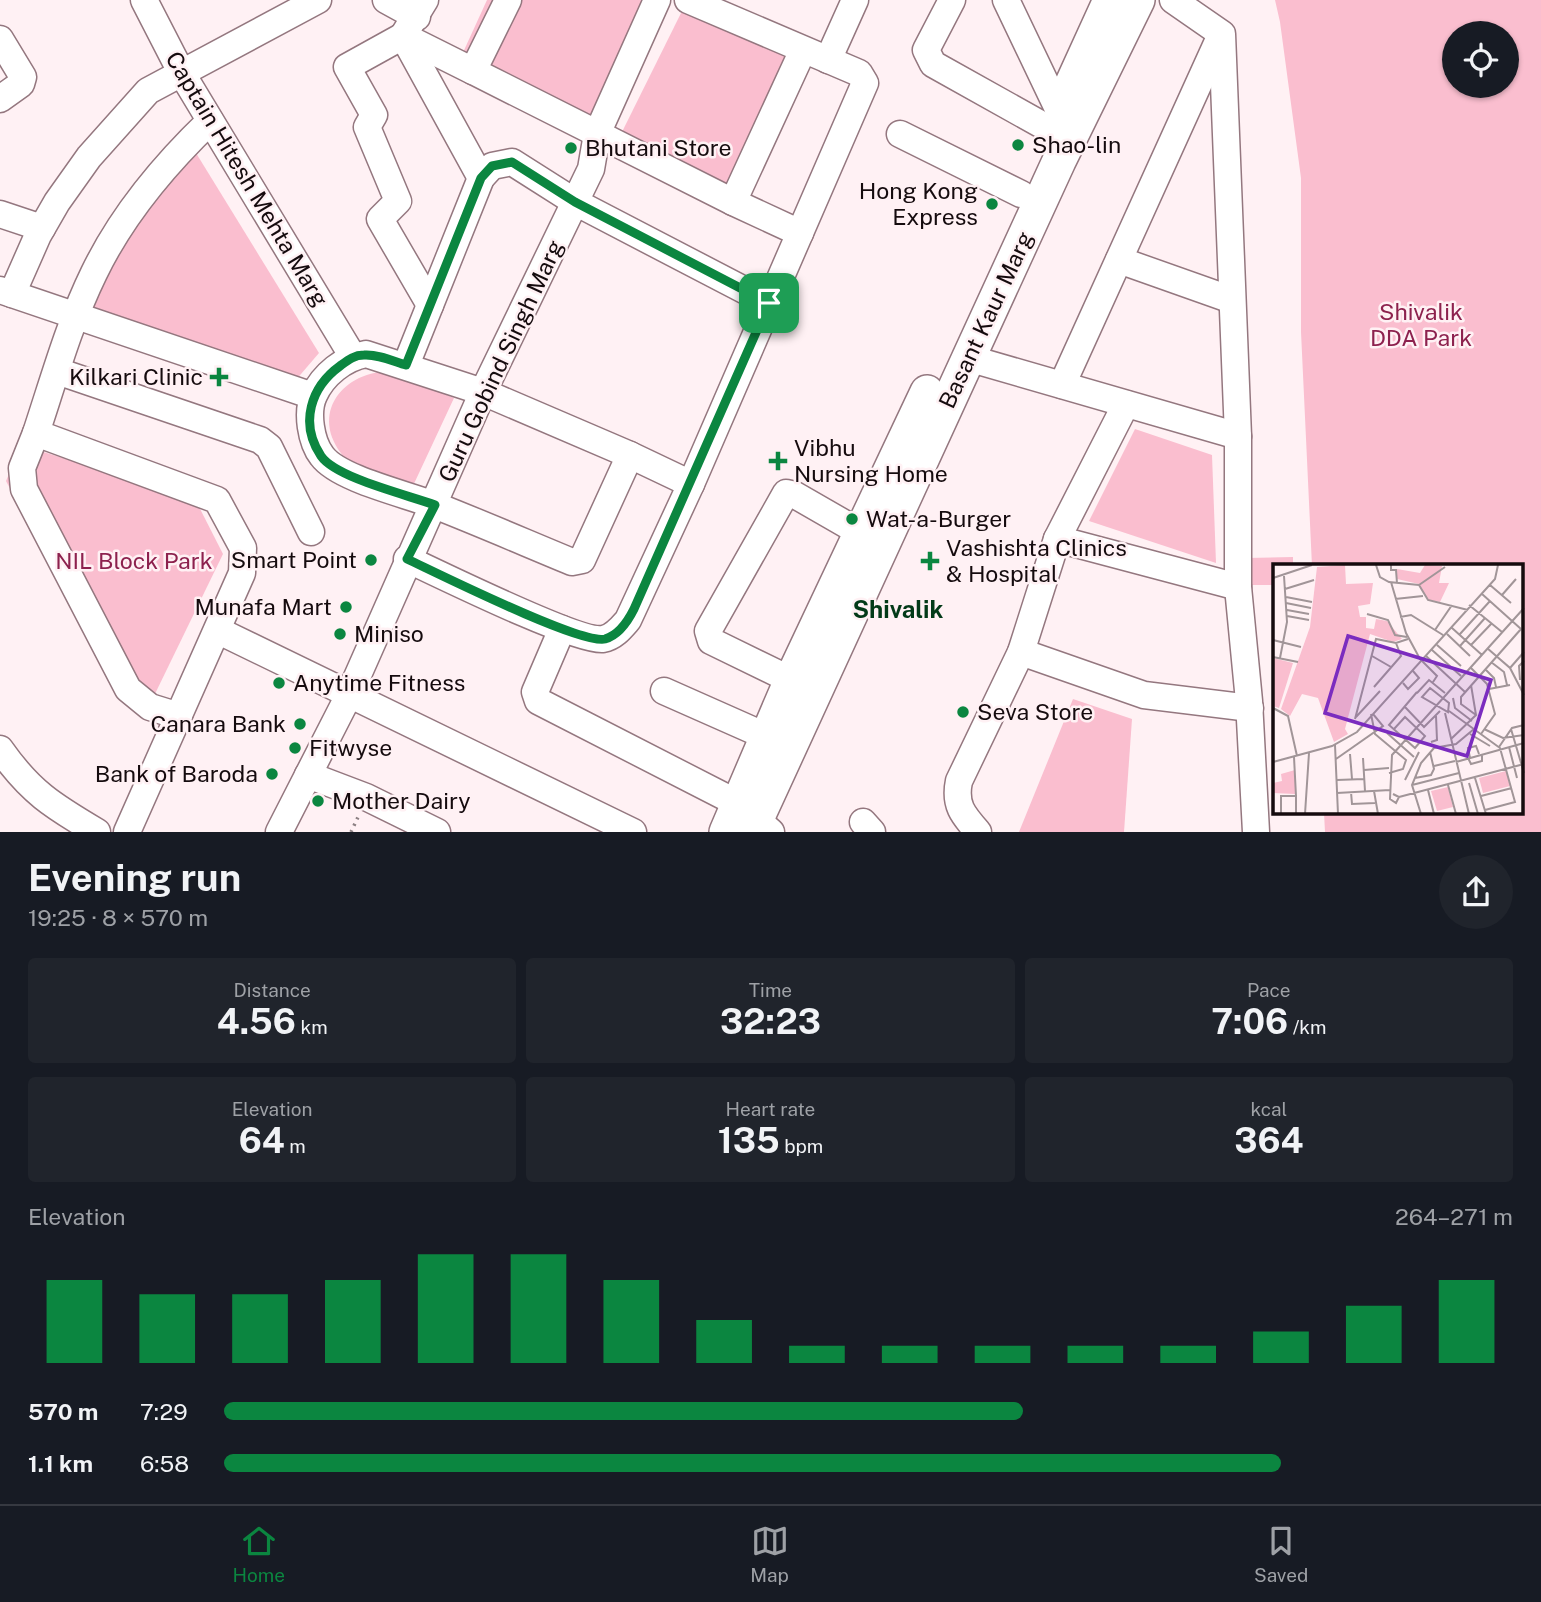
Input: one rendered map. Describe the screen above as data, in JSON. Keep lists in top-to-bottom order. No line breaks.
{"streets":{"main road":["Basant Kaur Marg"],"street":["Captain Hitesh Mehta Marg","Guru Gobind Singh Marg"]},"districts":["Shivalik"],"parks":["Shivalik DDA Park","NIL Block Park"],"places":{"other":["Shao-lin","Bhutani Store","Hong Kong Express","Wat-a-Burger","Smart Point","Munafa Mart","Miniso","Anytime Fitness","Seva Store","Canara Bank","Fitwyse","Bank of Baroda","Mother Dairy"],"health":["Kilkari Clinic","Vibhu Nursing Home","Vashishta Clinics & Hospital"]},"page":{"heading":["Evening run","19:25 · 8 × 570 m"],"stats":[["Distance","4.56 km"],["Time","32:23"],["Pace","7:06 /km"],["Elevation","64 m"],["Heart rate","135 bpm"],["kcal","364"]],"chart":["Elevation","264–271 m"],"list":[{"name":"570 m","note":"7:29"},{"name":"1.1 km","note":"6:58"}],"tabs":["Home","Map","Saved"]}}
